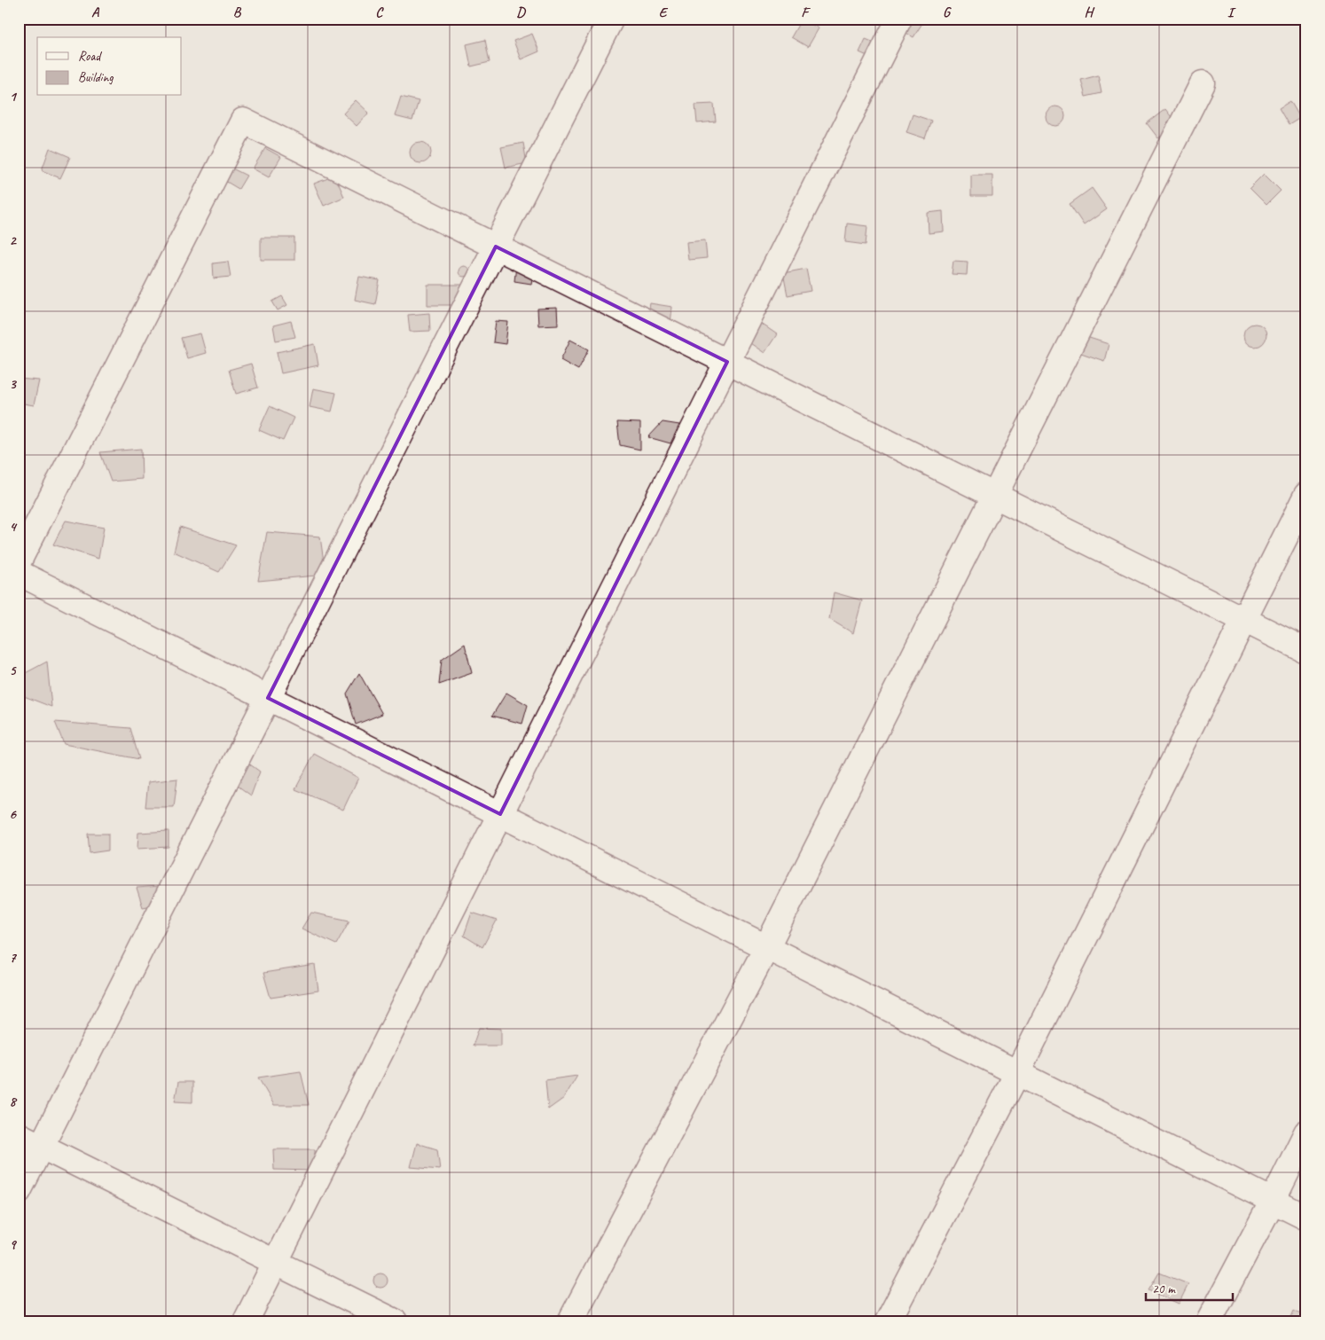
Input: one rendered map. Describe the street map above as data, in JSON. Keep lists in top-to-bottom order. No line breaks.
{"legend":["Road","Building"],"scale_bar":"20 m","grid":{"columns":["A","B","C","D","E","F","G","H","I"],"rows":["1","2","3","4","5","6","7","8","9"]}}
